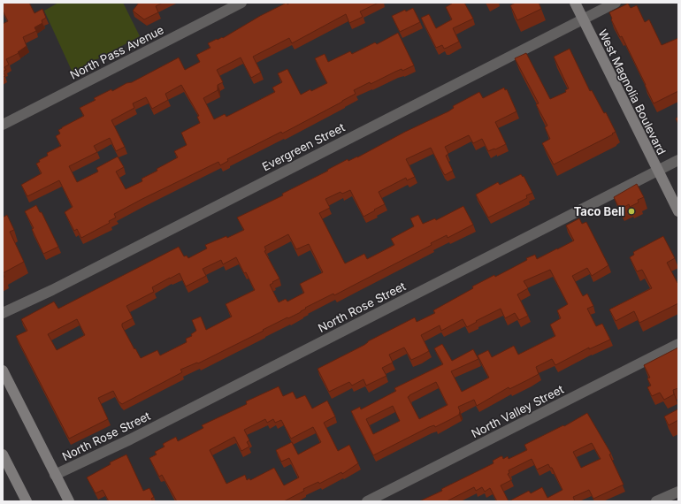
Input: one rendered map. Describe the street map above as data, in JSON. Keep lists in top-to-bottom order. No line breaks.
{"streets":{"main road":["West Magnolia Boulevard"],"street":["North Pass Avenue","Evergreen Street","North Rose Street","North Valley Street"]},"crossings":[["West Magnolia Boulevard","Evergreen Street"],["West Magnolia Boulevard","North Rose Street"]],"places":["Taco Bell"]}
